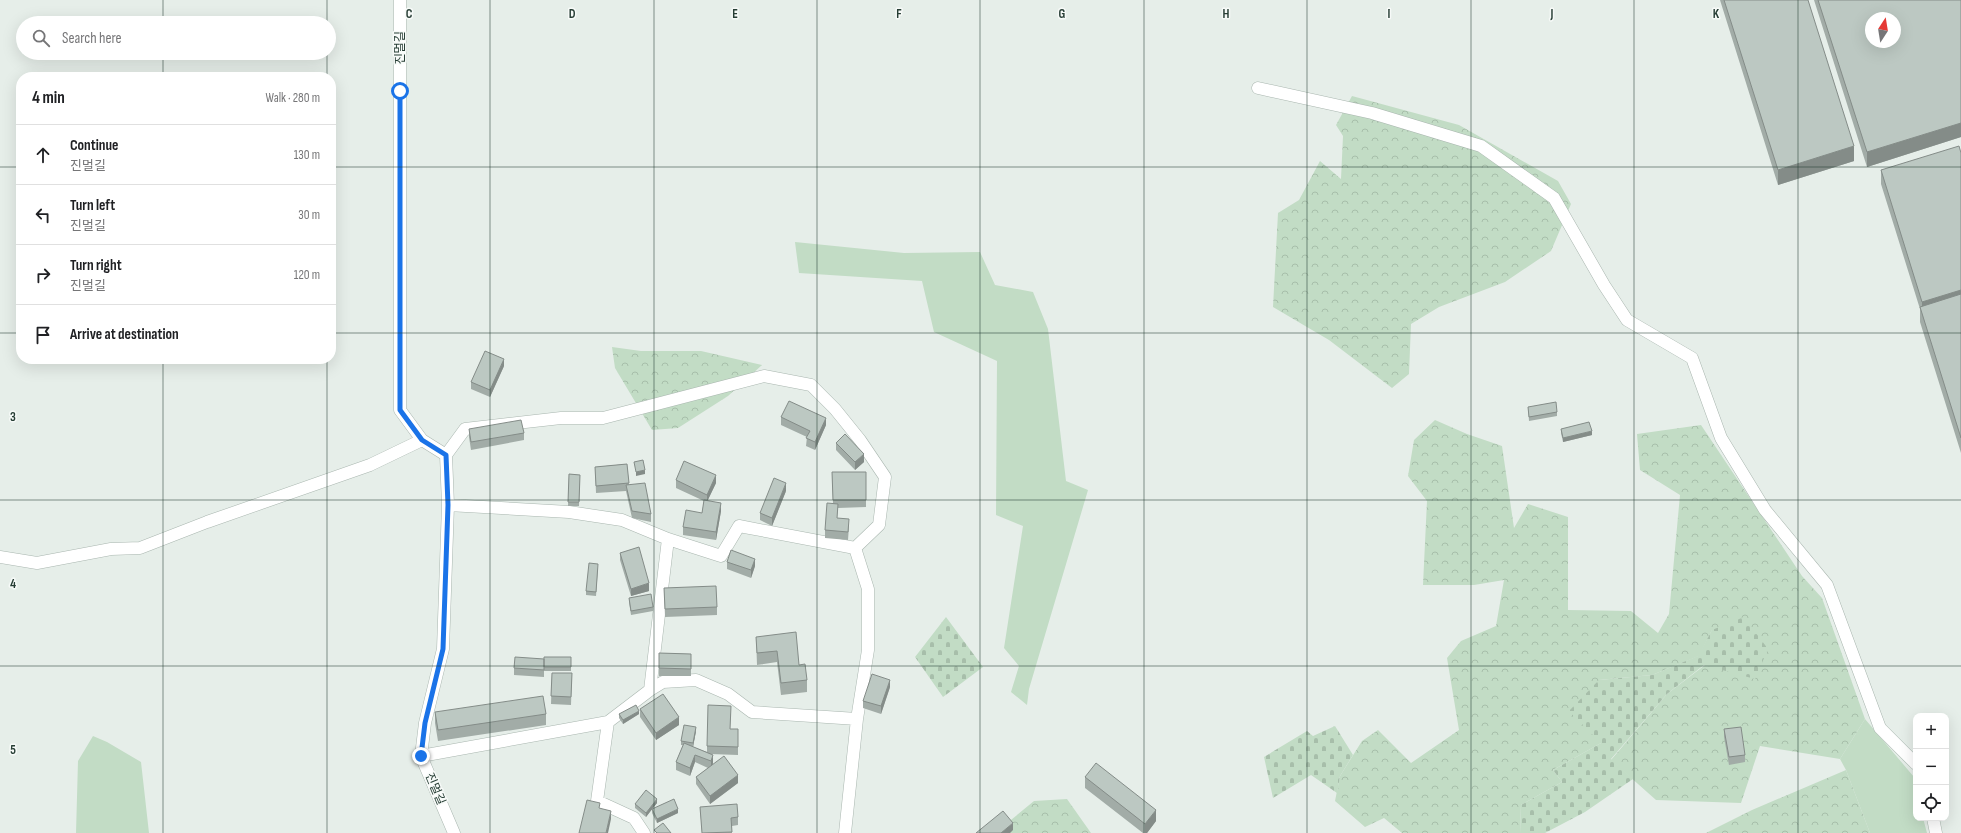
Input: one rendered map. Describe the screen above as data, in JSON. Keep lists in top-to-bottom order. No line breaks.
{"streets":{"street":["진멀길"]},"north":"top","page":{"search":"Search here","heading":["4 min","Walk · 280 m"],"list":[["Continue","진멀길","130 m"],["Turn left","진멀길","30 m"],["Turn right","진멀길","120 m"],"Arrive at destination"],"map_buttons":["+","−"]},"grid":{"columns":["C","D","E","F","G","H","I","J","K"],"rows":["3","4","5"]}}
